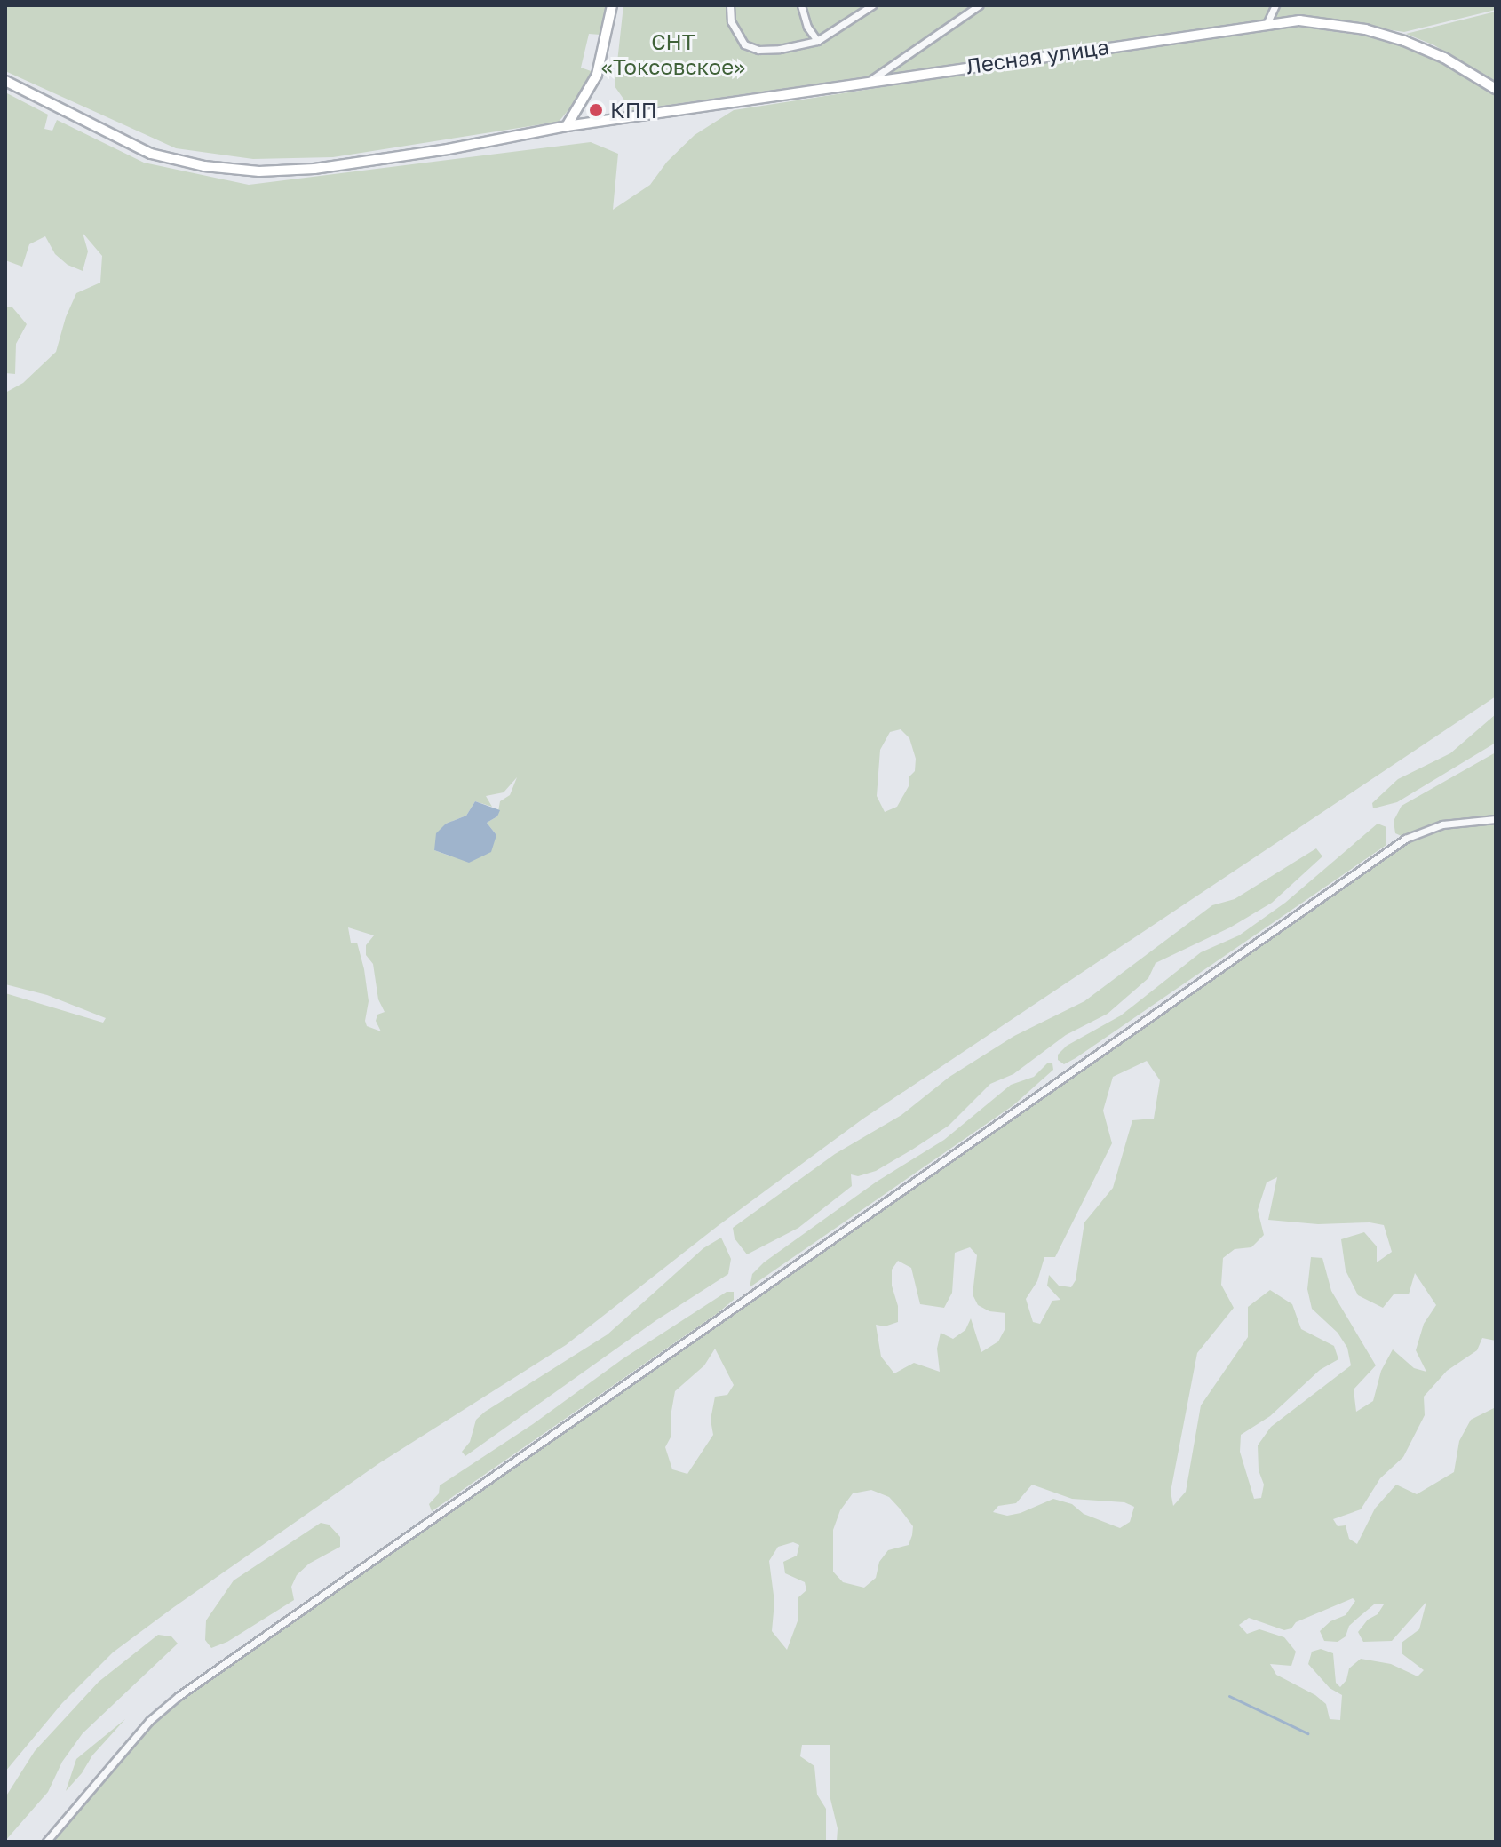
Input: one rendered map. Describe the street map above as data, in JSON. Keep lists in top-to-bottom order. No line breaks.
{"streets":{"street":["Лесная улица"]},"parks":["СНТ «Токсовское»"],"places":["КПП"]}
